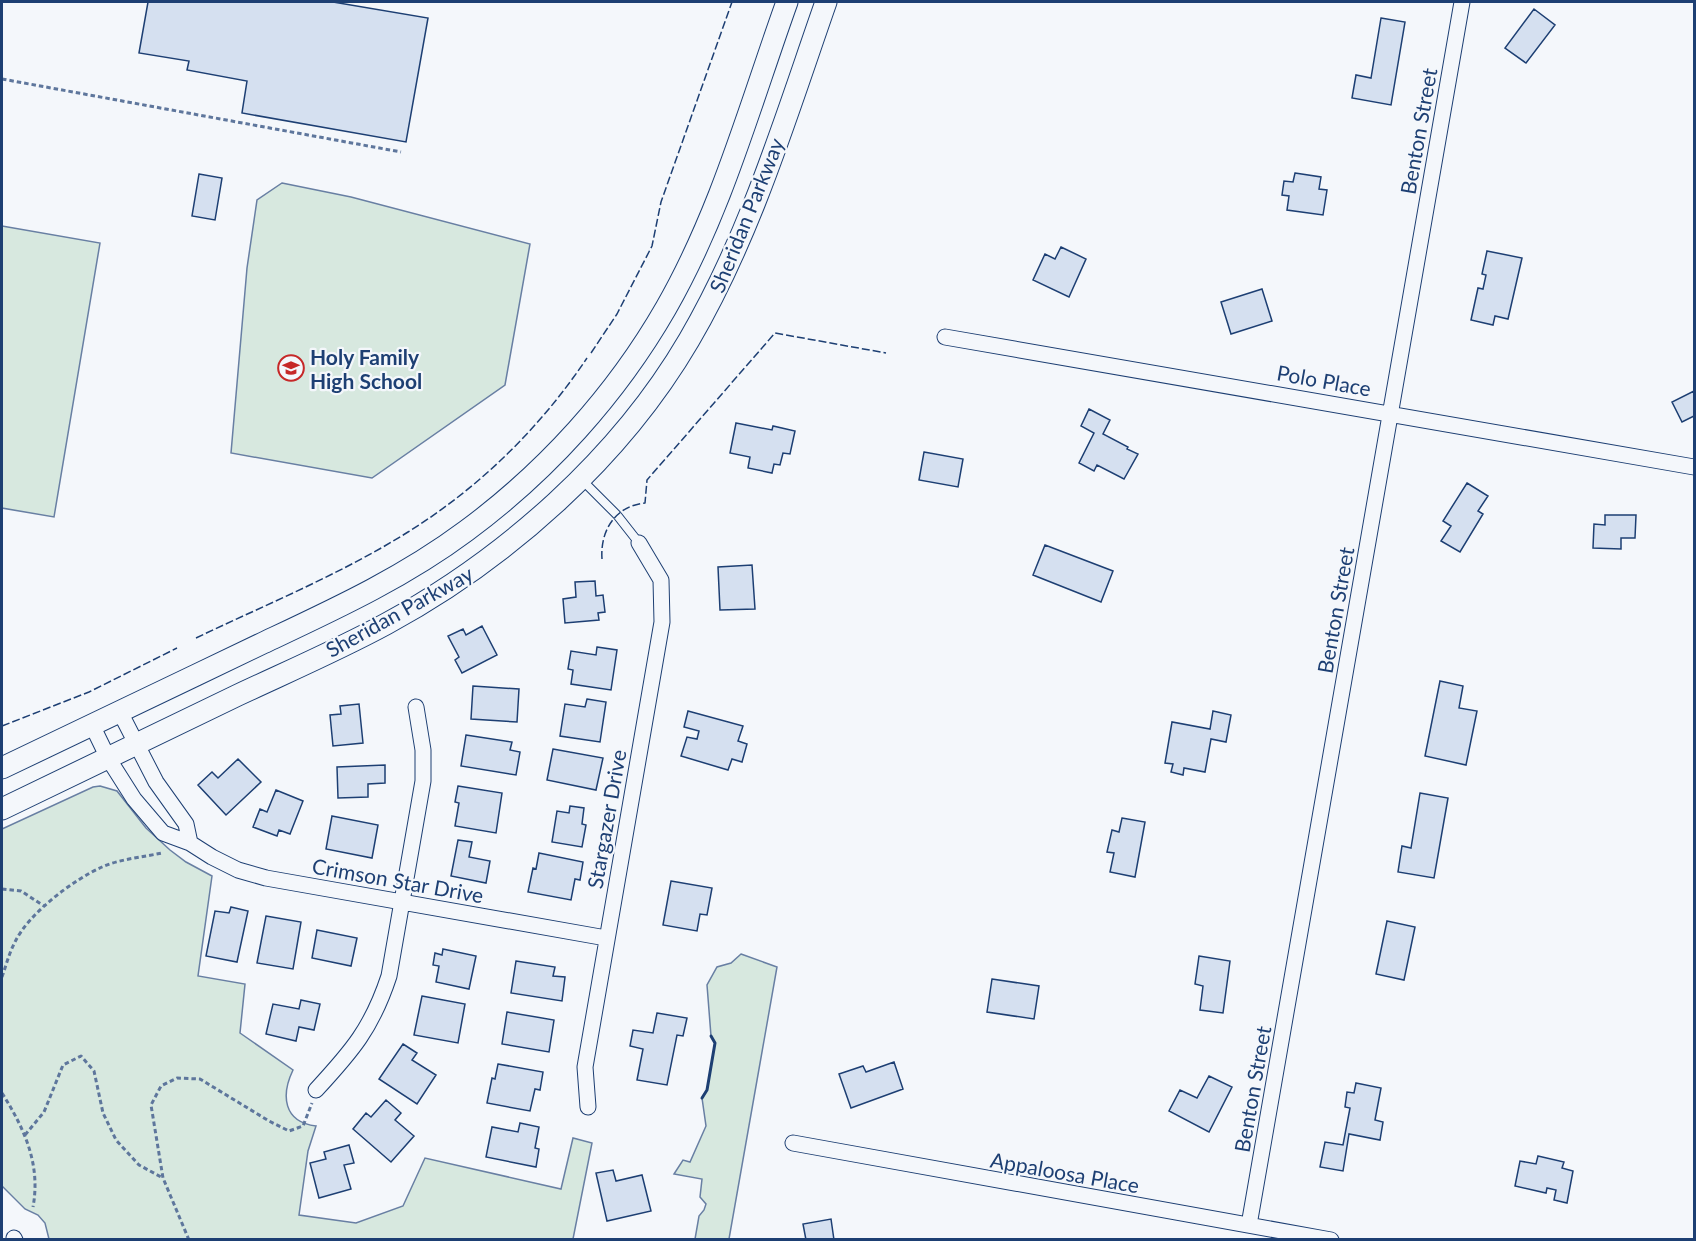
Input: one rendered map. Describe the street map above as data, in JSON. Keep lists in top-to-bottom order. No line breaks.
{"streets":{"main road":["Sheridan Parkway"],"street":["Benton Street","Polo Place","Stargazer Drive","Crimson Star Drive","Appaloosa Place"]},"crossings":[["Benton Street","Polo Place"],["Benton Street","Appaloosa Place"],["Sheridan Parkway","Crimson Star Drive"],["Stargazer Drive","Crimson Star Drive"]],"places":{"school or university":["Holy Family High School"]}}
